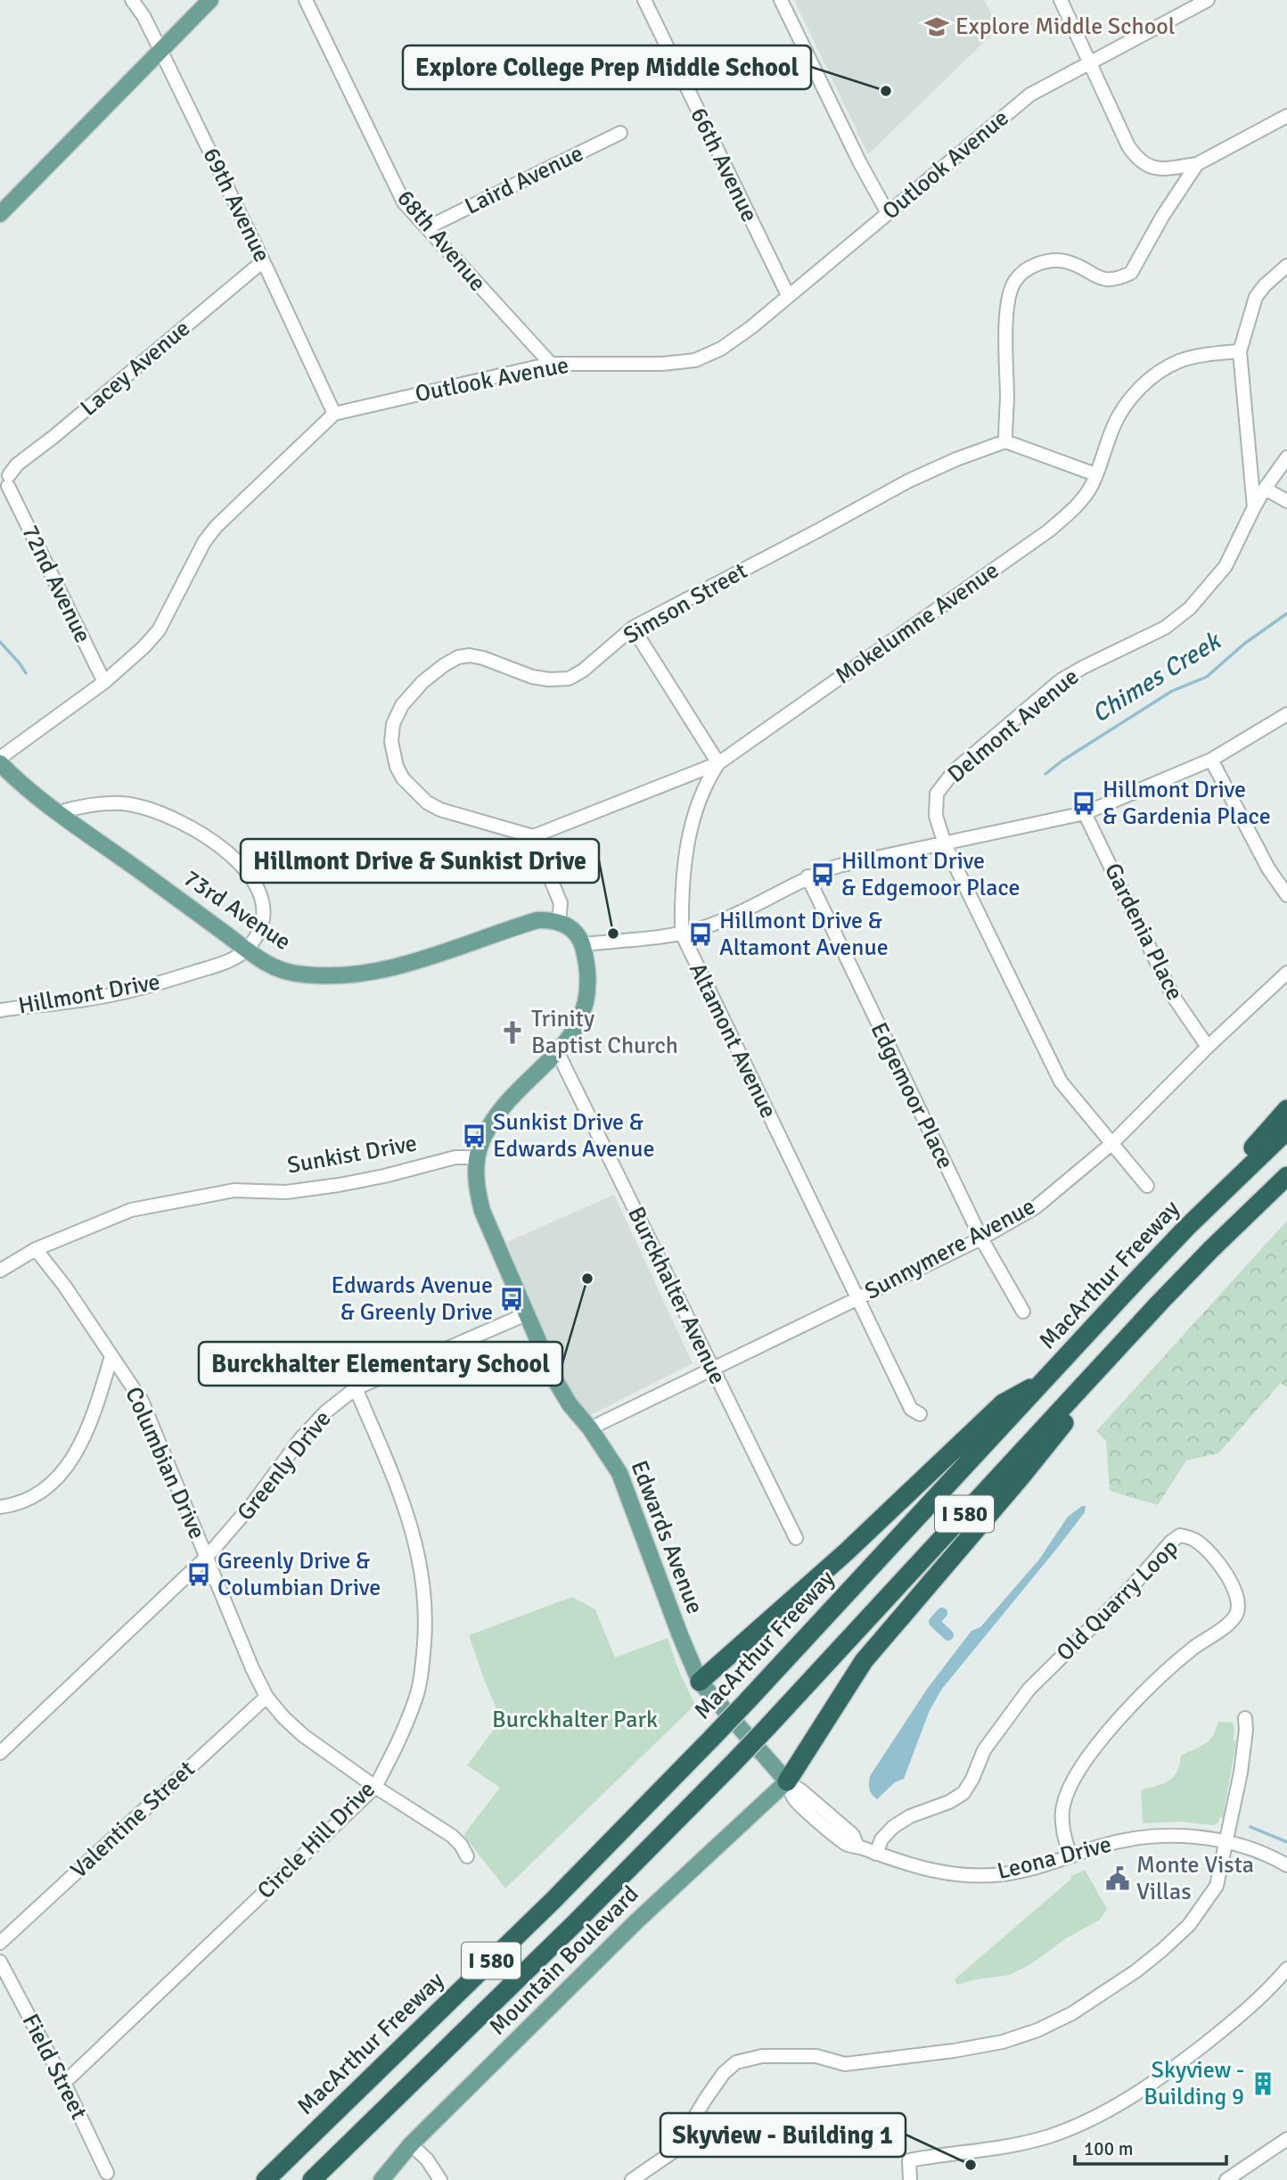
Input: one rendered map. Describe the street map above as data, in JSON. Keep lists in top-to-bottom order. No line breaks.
{"streets":{"highway":["MacArthur Freeway","I 580"],"main road":["73rd Avenue","Edwards Avenue","Mountain Boulevard"],"street":["66th Avenue","Outlook Avenue","Laird Avenue","69th Avenue","68th Avenue","Lacey Avenue","72nd Avenue","Simson Street","Mokelumne Avenue","Delmont Avenue","Gardenia Place","Hillmont Drive","Altamont Avenue","Edgemoor Place","Sunkist Drive","Sunnymere Avenue","Burckhalter Avenue","Columbian Drive","Greenly Drive","Old Quarry Loop","Valentine Street","Circle Hill Drive","Leona Drive","Field Street"]},"crossings":[["66th Avenue","Outlook Avenue"],["Outlook Avenue","69th Avenue"],["Outlook Avenue","68th Avenue"],["Laird Avenue","68th Avenue"],["69th Avenue","Lacey Avenue"],["Lacey Avenue","72nd Avenue"],["Simson Street","Mokelumne Avenue"],["Mokelumne Avenue","Altamont Avenue"],["Delmont Avenue","Sunnymere Avenue"],["73rd Avenue","Hillmont Drive"],["Gardenia Place","Sunnymere Avenue"],["Altamont Avenue","Sunnymere Avenue"],["Edgemoor Place","Sunnymere Avenue"],["Sunkist Drive","Columbian Drive"],["Sunkist Drive","Edwards Avenue"],["Sunnymere Avenue","Burckhalter Avenue"],["Sunnymere Avenue","Edwards Avenue"],["Columbian Drive","Greenly Drive"],["Columbian Drive","Valentine Street"],["Columbian Drive","Circle Hill Drive"],["Greenly Drive","Edwards Avenue"],["Greenly Drive","Circle Hill Drive"],["Edwards Avenue","Leona Drive"],["Edwards Avenue","Mountain Boulevard"],["Old Quarry Loop","Leona Drive"],["Circle Hill Drive","Field Street"],["Leona Drive","Mountain Boulevard"]],"water":["Chimes Creek"],"parks":["Burckhalter Park"],"places":{"school or university":["Explore Middle School"],"other":["Explore College Prep Middle School","Hillmont Drive & Sunkist Drive","Burckhalter Elementary School","Skyview - Building 1"],"bus stop":["Hillmont Drive & Gardenia Place","Hillmont Drive & Edgemoor Place","Hillmont Drive & Altamont Avenue","Sunkist Drive & Edwards Avenue","Edwards Avenue & Greenly Drive","Greenly Drive & Columbian Drive"],"church":["Trinity Baptist Church"],"public building":["Monte Vista Villas"],"building":["Skyview - Building 9"]},"scale_bar":"100 m"}
